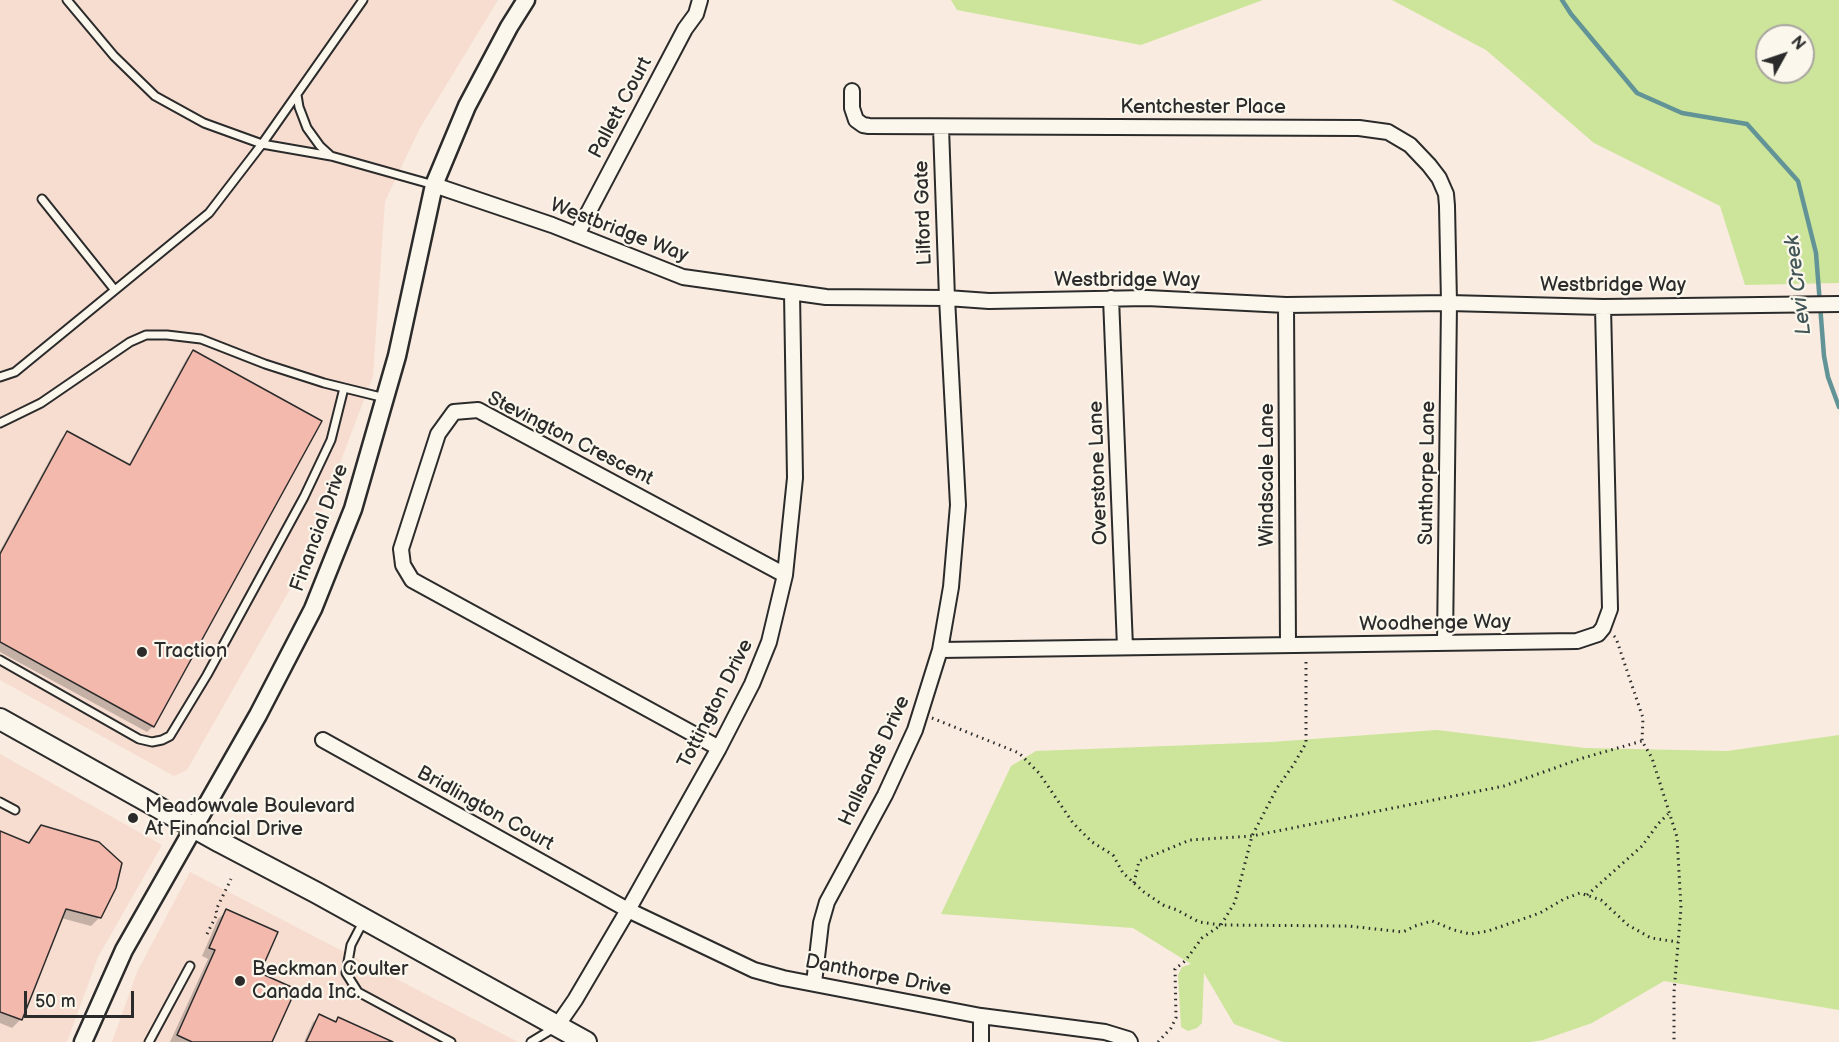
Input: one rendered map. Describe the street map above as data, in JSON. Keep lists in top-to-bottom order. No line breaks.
{"streets":{"street":["Pallett Court","Kentchester Place","Lilford Gate","Westbridge Way","Stevington Crescent","Overstone Lane","Sunthorpe Lane","Windscale Lane","Financial Drive","Woodhenge Way","Tottington Drive","Hallsands Drive","Bridlington Court","Danthorpe Drive"]},"crossings":[["Pallett Court","Westbridge Way"],["Kentchester Place","Lilford Gate"],["Kentchester Place","Westbridge Way"],["Kentchester Place","Sunthorpe Lane"],["Lilford Gate","Westbridge Way"],["Lilford Gate","Hallsands Drive"],["Westbridge Way","Overstone Lane"],["Westbridge Way","Sunthorpe Lane"],["Westbridge Way","Windscale Lane"],["Westbridge Way","Financial Drive"],["Westbridge Way","Tottington Drive"],["Westbridge Way","Hallsands Drive"],["Stevington Crescent","Tottington Drive"],["Overstone Lane","Woodhenge Way"],["Sunthorpe Lane","Woodhenge Way"],["Windscale Lane","Woodhenge Way"],["Woodhenge Way","Hallsands Drive"],["Tottington Drive","Bridlington Court"],["Tottington Drive","Danthorpe Drive"],["Hallsands Drive","Danthorpe Drive"],["Bridlington Court","Danthorpe Drive"]],"water":["Levi Creek"],"places":["Traction","Meadowvale Boulevard At Financial Drive","Beckman Coulter Canada Inc."],"scale_bar":"50 m","north":"top right"}
